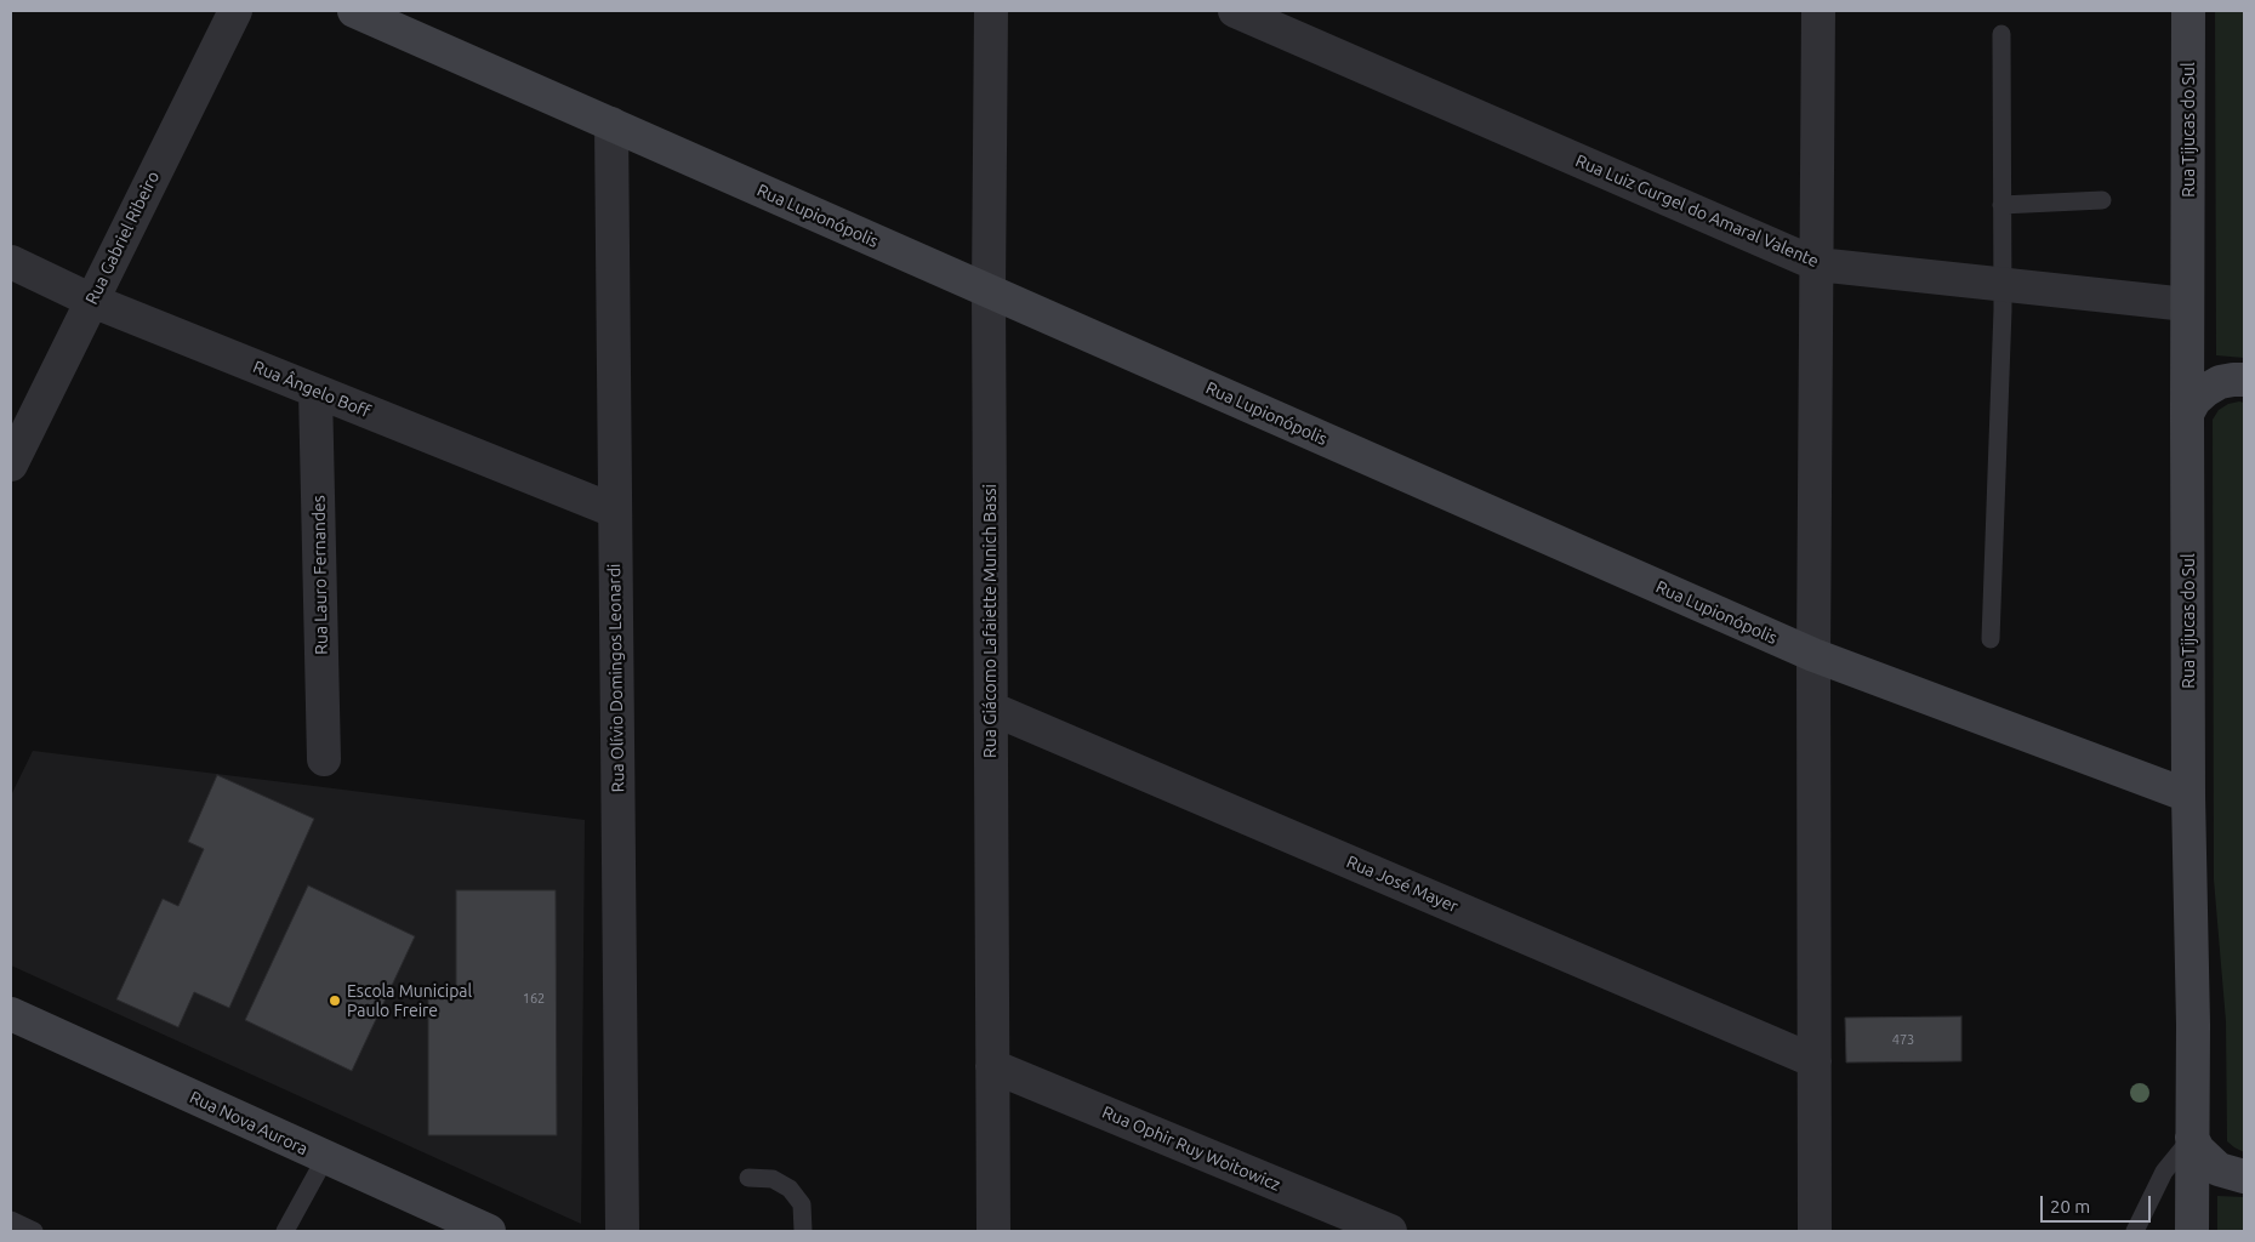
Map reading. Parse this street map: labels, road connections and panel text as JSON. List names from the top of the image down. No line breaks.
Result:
{"streets":{"street":["Rua Tijucas do Sul","Rua Luiz Gurgel do Amaral Valente","Rua Lupionópolis","Rua Gabriel Ribeiro","Rua Ângelo Boff","Rua Lauro Fernandes","Rua Giácomo Lafaiette Munich Bassi","Rua Olívio Domingos Leonardi","Rua José Mayer","Rua Nova Aurora","Rua Ophir Ruy Woitowicz"]},"crossings":[["Rua Tijucas do Sul","Rua Luiz Gurgel do Amaral Valente"],["Rua Tijucas do Sul","Rua Lupionópolis"],["Rua Lupionópolis","Rua Giácomo Lafaiette Munich Bassi"],["Rua Lupionópolis","Rua Olívio Domingos Leonardi"],["Rua Gabriel Ribeiro","Rua Ângelo Boff"],["Rua Ângelo Boff","Rua Lauro Fernandes"],["Rua Ângelo Boff","Rua Olívio Domingos Leonardi"],["Rua Giácomo Lafaiette Munich Bassi","Rua José Mayer"],["Rua Giácomo Lafaiette Munich Bassi","Rua Ophir Ruy Woitowicz"]],"places":["Escola Municipal Paulo Freire"],"house_numbers":["162","473"],"scale_bar":"20 m"}
